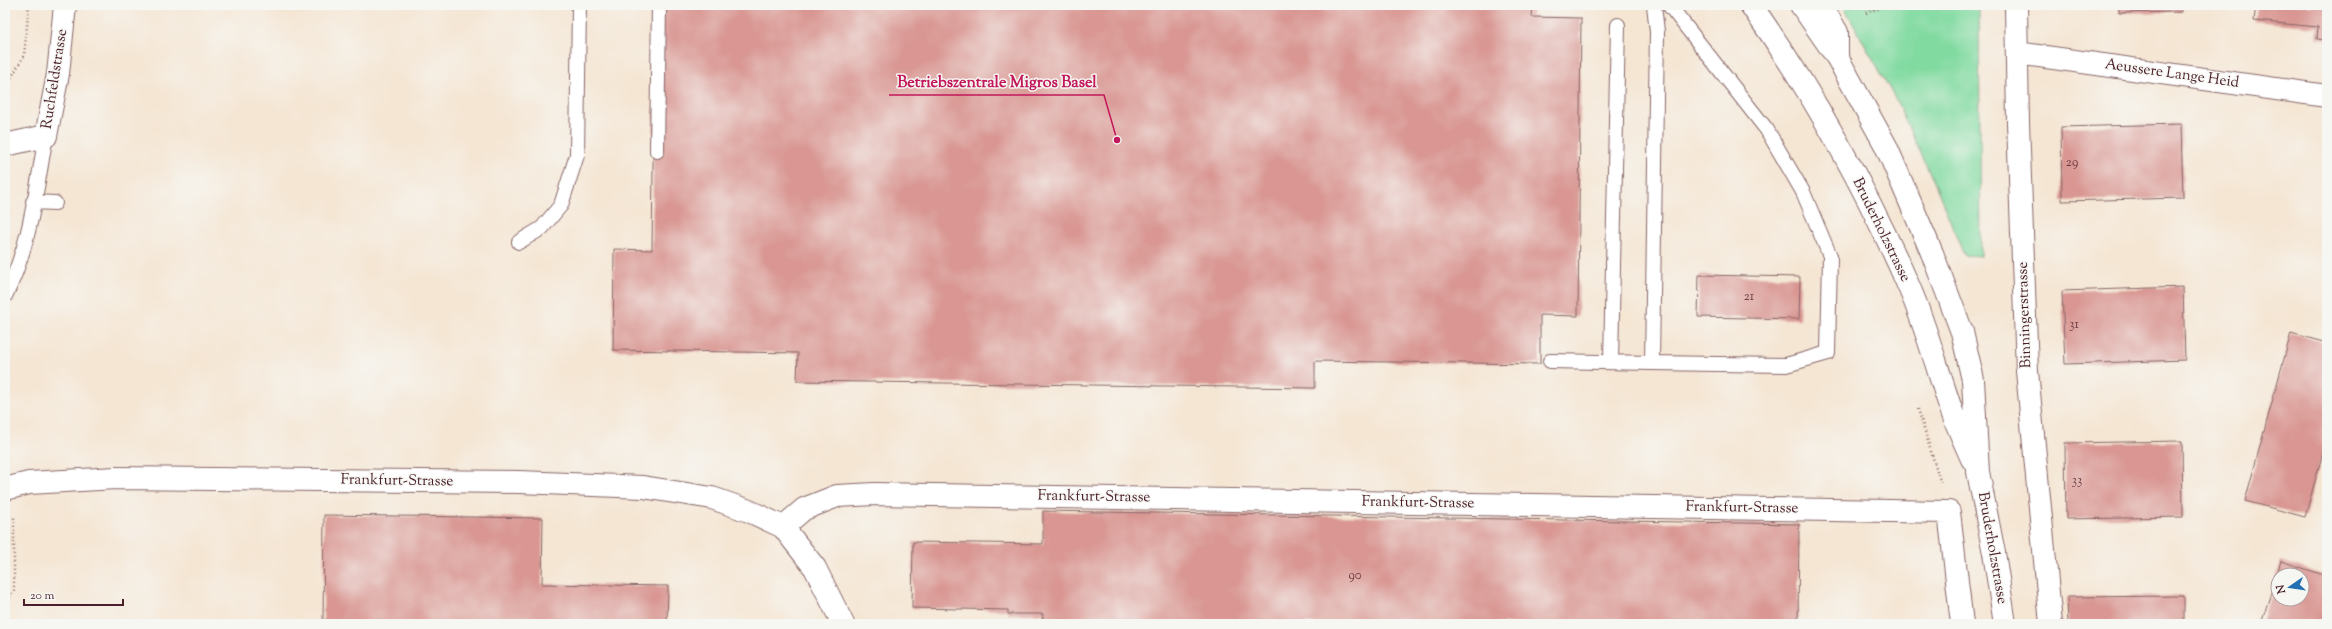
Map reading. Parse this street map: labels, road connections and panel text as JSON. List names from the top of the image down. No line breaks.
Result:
{"streets":{"street":["Aeussere Lange Heid","Ruchfeldstrasse","Bruderholzstrasse","Binningerstrasse","Frankfurt-Strasse"]},"crossings":[["Aeussere Lange Heid","Binningerstrasse"]],"places":["Betriebszentrale Migros Basel"],"house_numbers":["29","21","31","33","90"],"scale_bar":"20 m","north":"left"}
